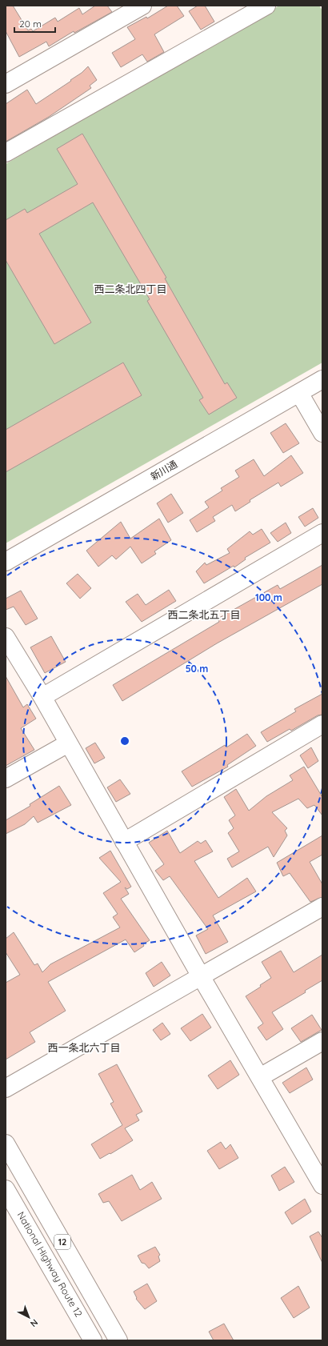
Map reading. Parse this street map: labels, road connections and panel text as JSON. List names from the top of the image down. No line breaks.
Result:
{"streets":{"main road":["新川通","12","National Highway Route 12"]},"districts":["西二条北四丁目","西二条北五丁目","西一条北六丁目"],"scale_bar":"20 m","north":"bottom right","rings":["100 m","50 m"]}
